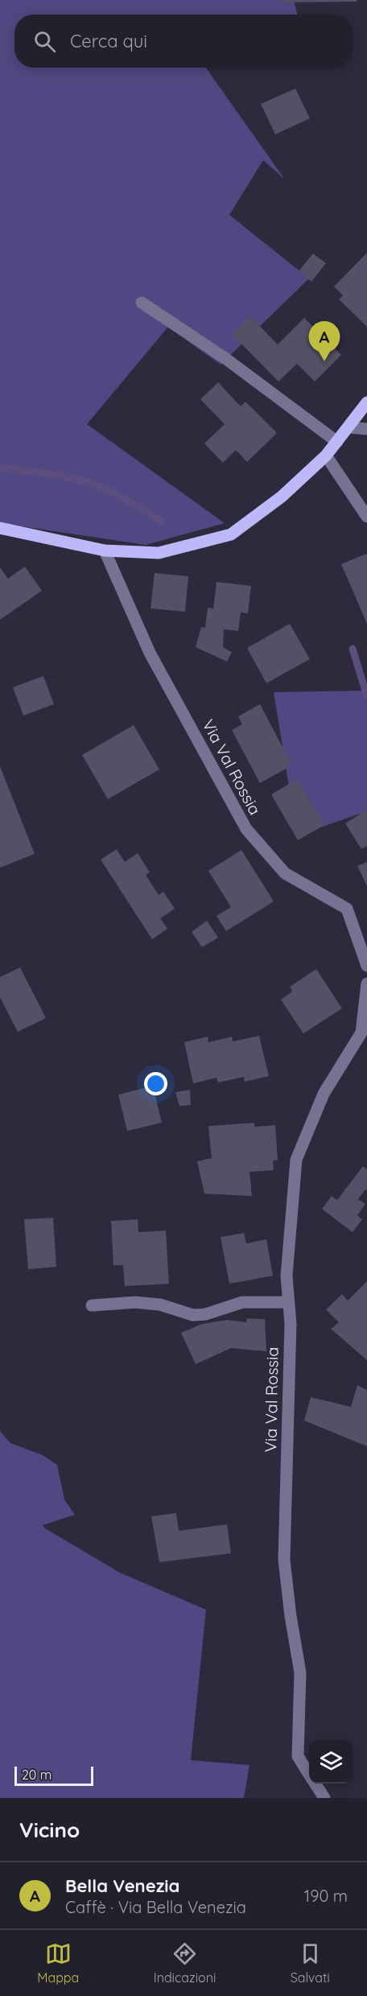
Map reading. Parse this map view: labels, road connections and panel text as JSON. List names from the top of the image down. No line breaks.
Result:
{"streets":{"street":["Via Val Rossia"]},"scale_bar":"20 m","page":{"search":"Cerca qui","pins":"A","scale":"20 m","heading":"Vicino","list":[{"mark":"A","name":"Bella Venezia","note":"Caffè · Via Bella Venezia","value":"190 m"}],"nav":["Mappa","Indicazioni","Salvati"]}}
